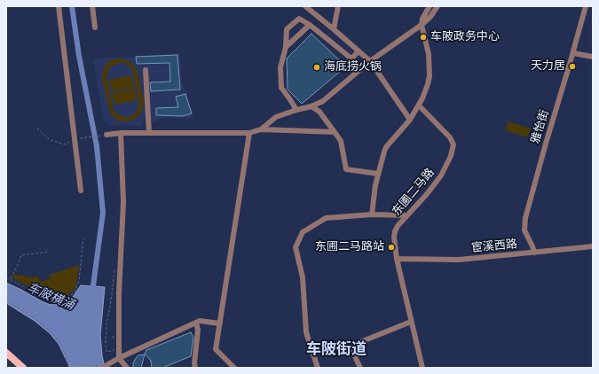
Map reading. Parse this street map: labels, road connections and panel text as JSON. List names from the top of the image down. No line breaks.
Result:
{"streets":{"street":["雅怡街","东圃二马路","宦溪西路"]},"crossings":[["雅怡街","宦溪西路"],["东圃二马路","宦溪西路"]],"districts":["车陂街道"],"water":["车陂横涌"],"places":["车陂政务中心","天力居","海底捞火锅","东圃二马路站"]}
